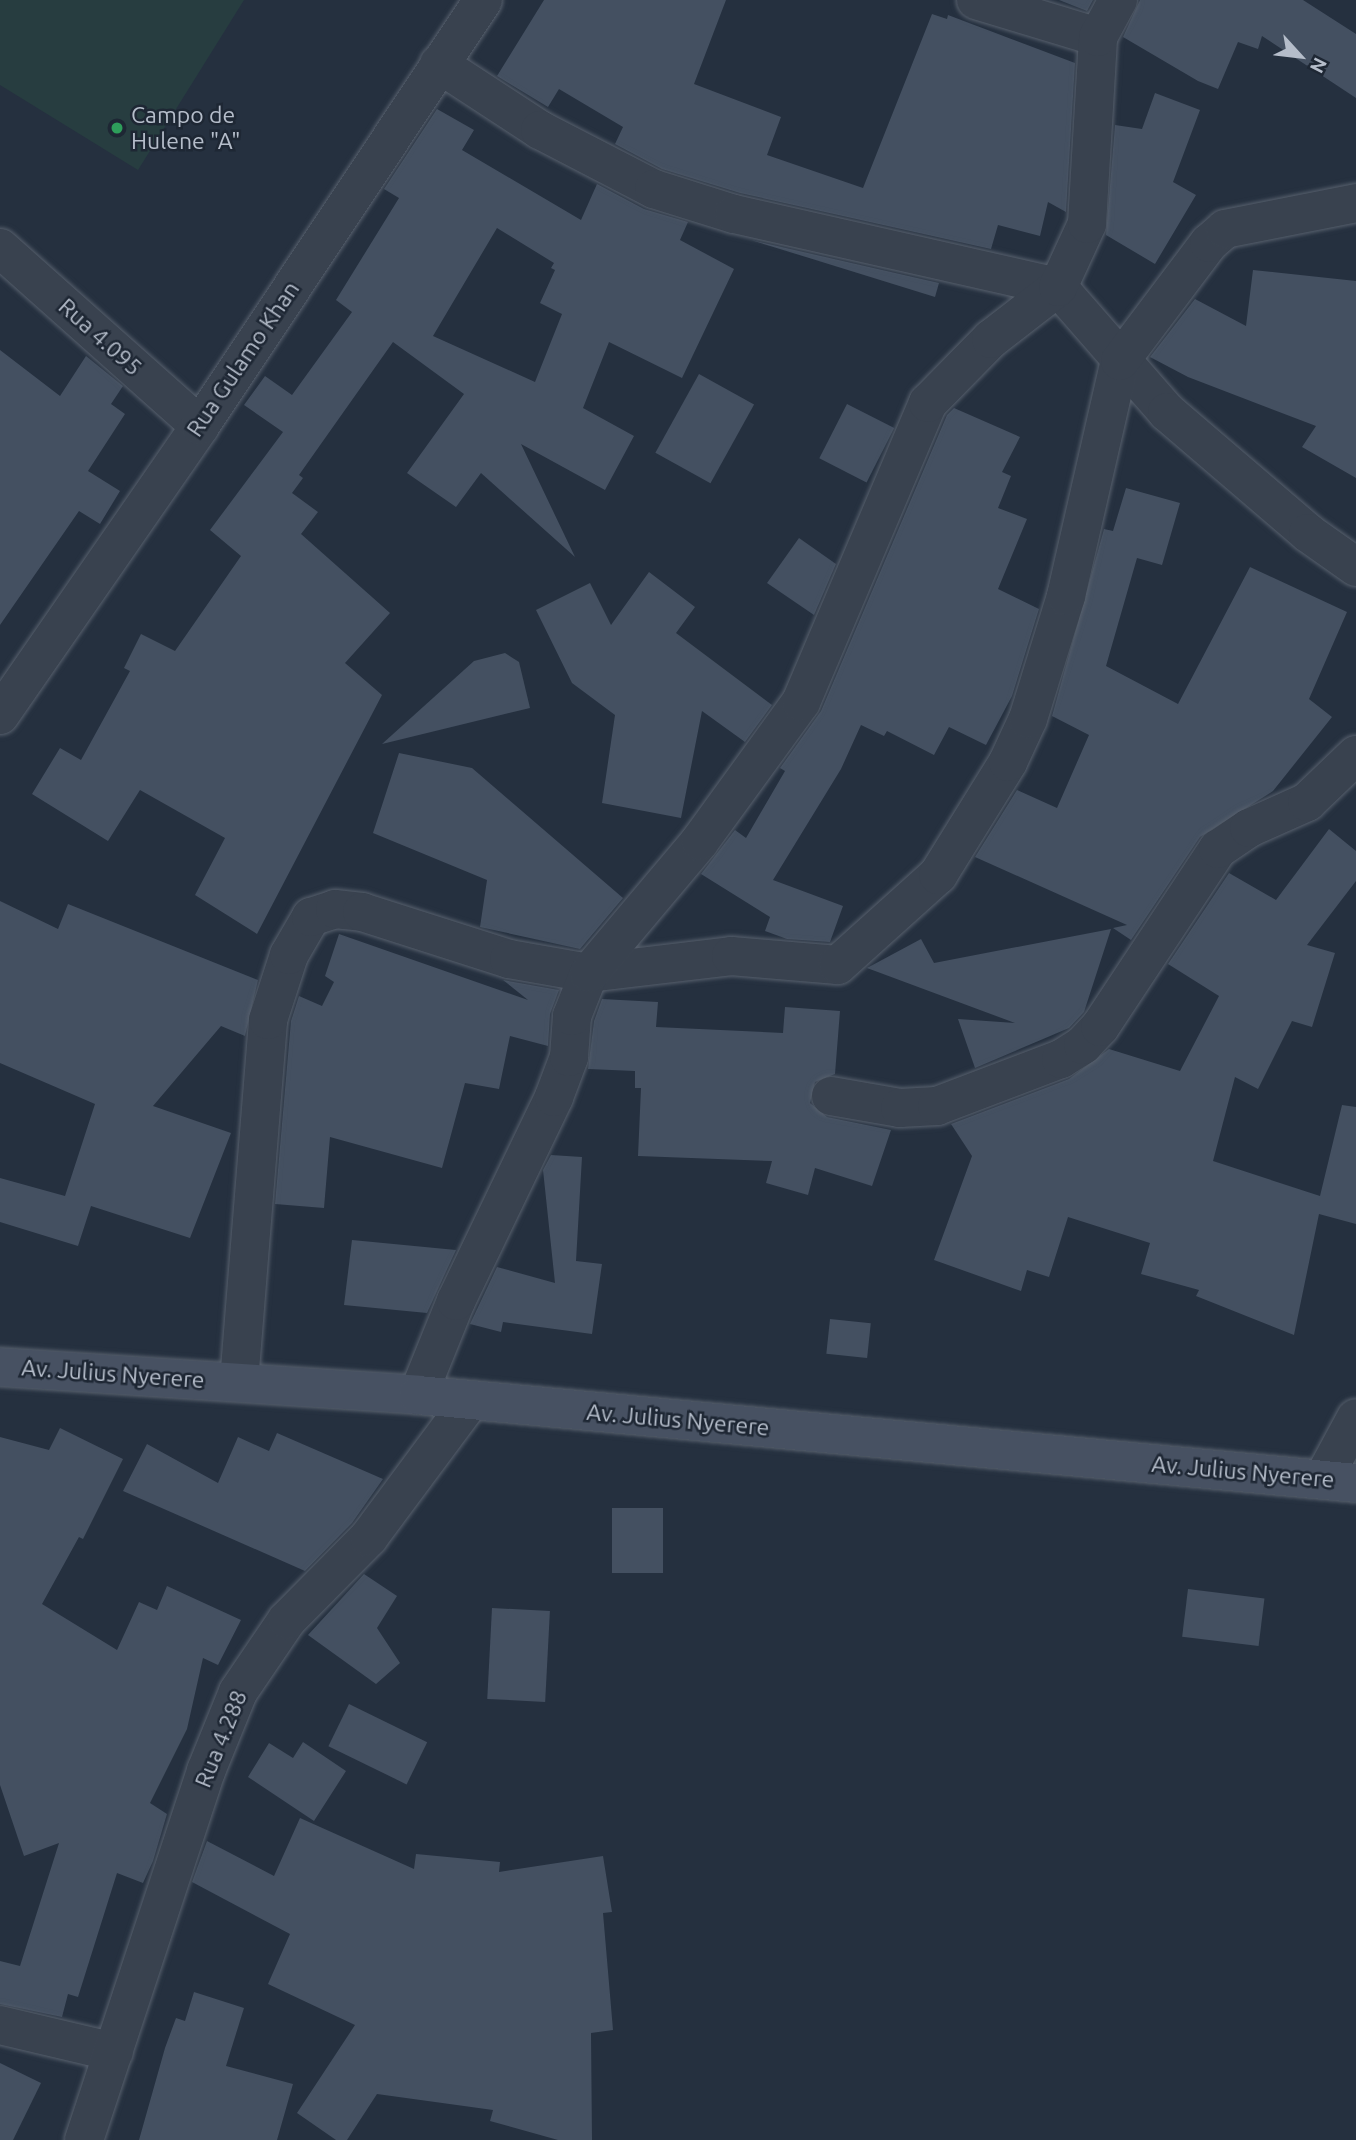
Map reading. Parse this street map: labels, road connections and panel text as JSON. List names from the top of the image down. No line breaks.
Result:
{"streets":{"main road":["Av. Julius Nyerere"],"street":["Rua 4.095","Rua Gulamo Khan","Rua 4.288"]},"crossings":[["Rua 4.095","Rua Gulamo Khan"],["Av. Julius Nyerere","Rua 4.288"]],"places":["Campo de Hulene \"A\""],"north":"bottom right"}
